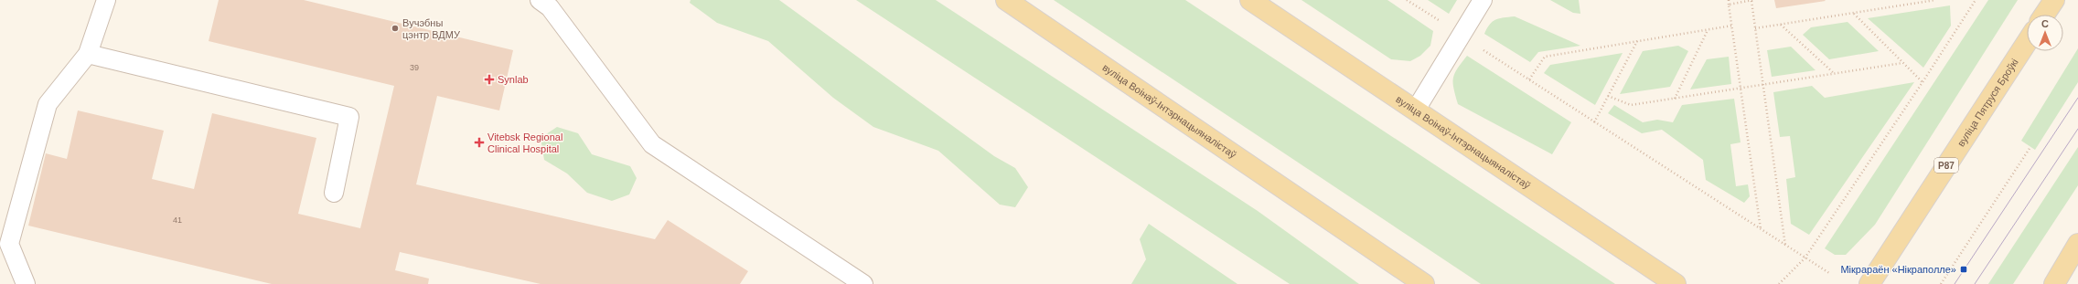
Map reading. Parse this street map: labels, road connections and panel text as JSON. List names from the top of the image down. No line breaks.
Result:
{"streets":{"main road":["вуліца Пятруся Броўкі","вуліца Воінаў-Інтэрнацыяналістаў","Р87"]},"places":{"other":["Вучэбны цэнтр ВДМУ"],"health":["Synlab","Vitebsk Regional Clinical Hospital"],"transit":["Мікрараён «Нікраполле»"]},"house_numbers":["39","41"],"north":"top"}
